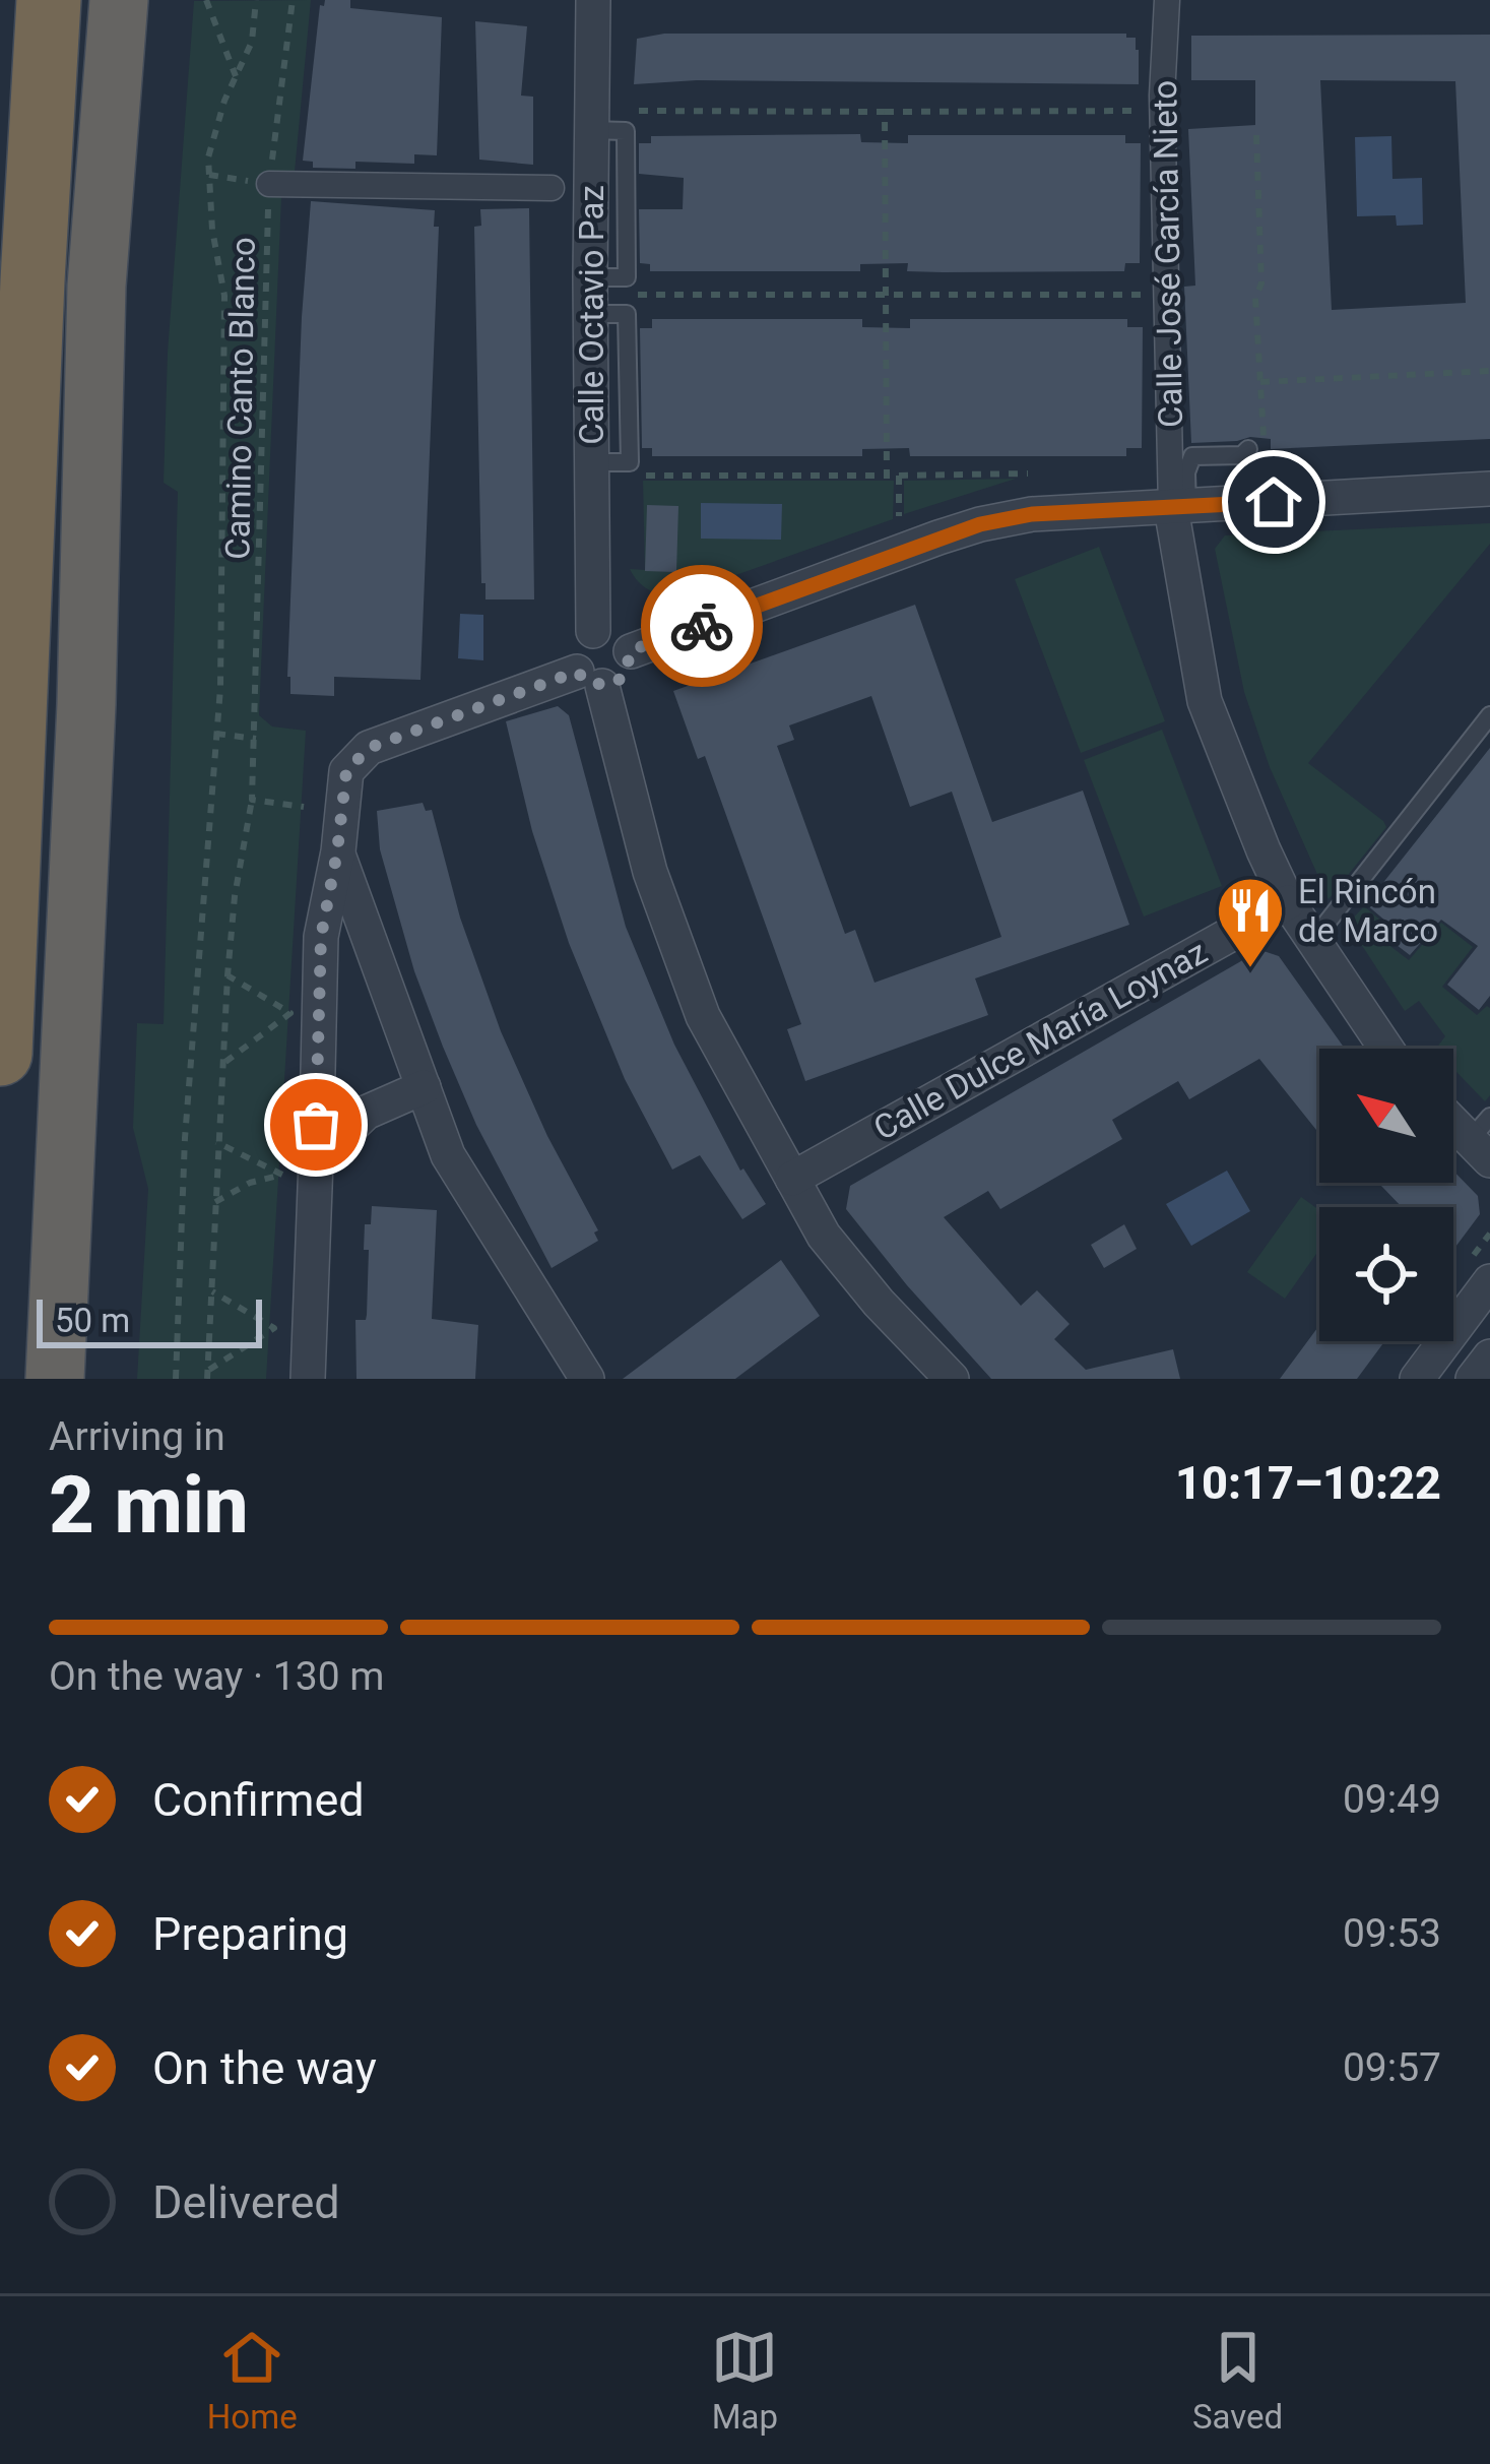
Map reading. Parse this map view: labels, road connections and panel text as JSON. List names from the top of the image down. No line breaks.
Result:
{"streets":{"street":["Calle José García Nieto","Calle Octavio Paz","Calle Dulce María Loynaz"],"path":["Camino Canto Blanco"]},"places":{"restaurant":["El Rincón de Marco"]},"scale_bar":"50 m","north":"top left","page":{"scale":"50 m","heading":["2 min","Arriving in","10:17–10:22"],"bar":"On the way · 130 m","list":[["Confirmed","09:49"],["Preparing","09:53"],["On the way","09:57"],"Delivered"],"tabs":["Home","Map","Saved"]}}
